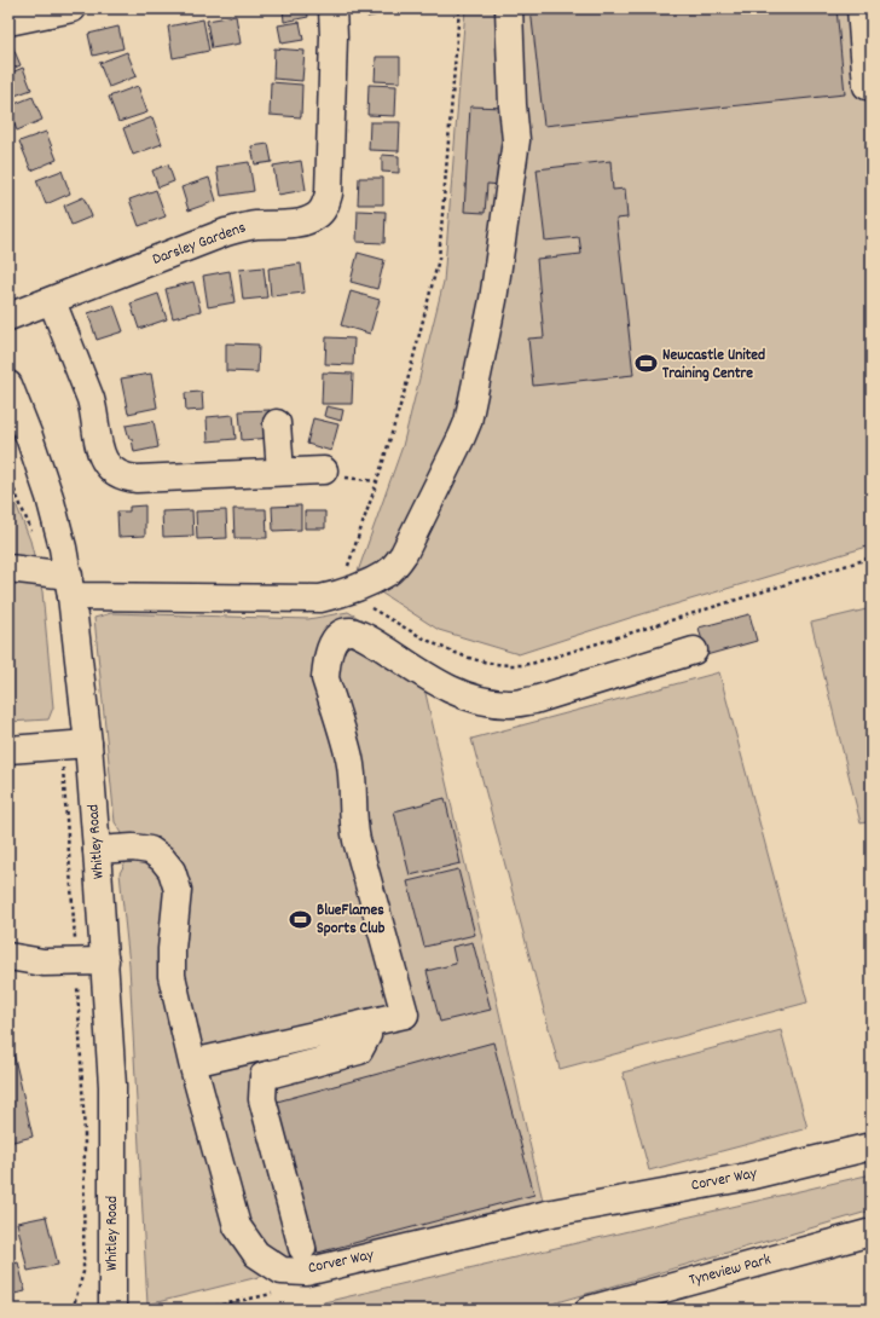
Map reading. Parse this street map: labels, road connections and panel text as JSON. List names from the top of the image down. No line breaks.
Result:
{"streets":{"street":["Darsley Gardens","Whitley Road","Corver Way","Tyneview Park"]},"crossings":[["Whitley Road","Corver Way"]],"places":{"sports":["Newcastle United Training Centre","BlueFlames Sports Club"]}}
